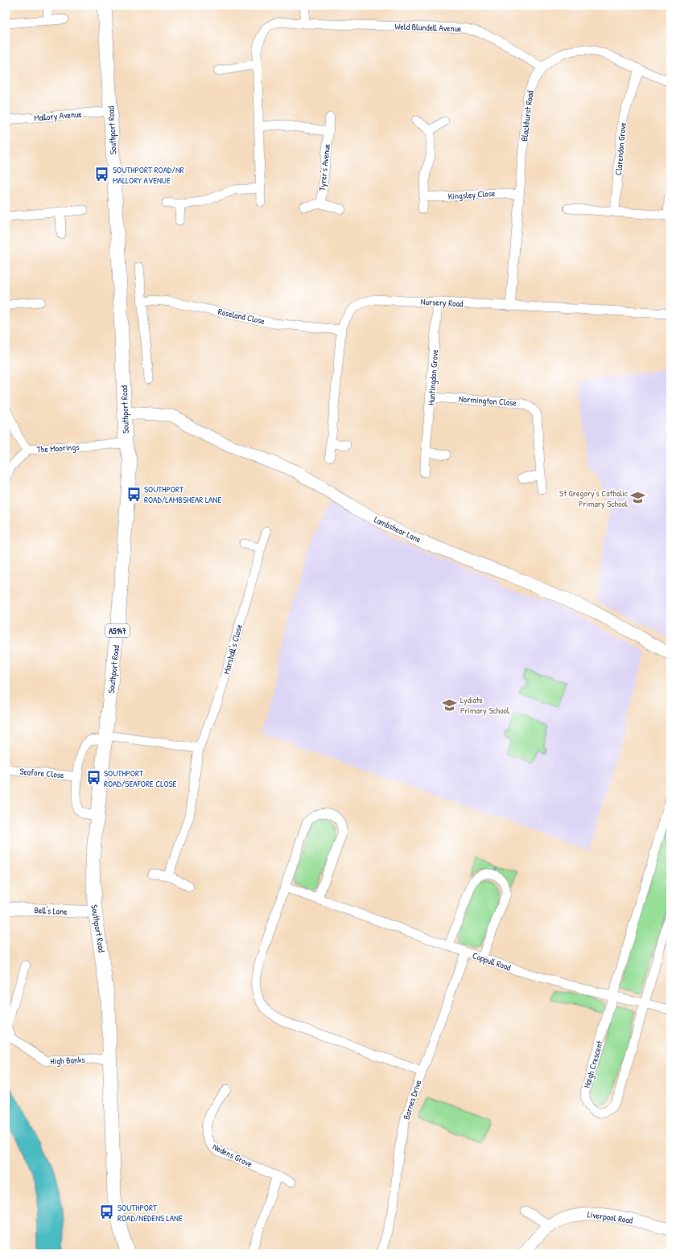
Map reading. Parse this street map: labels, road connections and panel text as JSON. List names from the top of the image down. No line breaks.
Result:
{"streets":{"main road":["Southport Road","A5147"],"street":["Weld Blundell Avenue","Mallory Avenue","Blackhurst Road","Clarendon Grove","Tyrer's Avenue","Kingsley Close","Nursery Road","Roseland Close","Huntingdon Grove","Normington Close","The Moorings","Lambshear Lane","Marshall's Close","Seafore Close","Bell's Lane","Coppull Road","High Banks","Haigh Crescent","Barnes Drive","Nedens Grove","Liverpool Road"]},"crossings":[["Weld Blundell Avenue","Blackhurst Road"],["Weld Blundell Avenue","Tyrer's Avenue"],["Mallory Avenue","Southport Road"],["Blackhurst Road","Clarendon Grove"],["Blackhurst Road","Kingsley Close"],["Blackhurst Road","Nursery Road"],["Southport Road","The Moorings"],["Southport Road","Lambshear Lane"],["Southport Road","Bell's Lane"],["Southport Road","High Banks"],["Nursery Road","Roseland Close"],["Nursery Road","Huntingdon Grove"],["Huntingdon Grove","Normington Close"],["Coppull Road","Haigh Crescent"],["Coppull Road","Barnes Drive"]],"places":{"bus stop":["SOUTHPORT ROAD/NR MALLORY AVENUE","SOUTHPORT ROAD/LAMBSHEAR LANE","SOUTHPORT ROAD/SEAFORE CLOSE","SOUTHPORT ROAD/NEDENS LANE"],"school or university":["St Gregory's Catholic Primary School","Lydiate Primary School"]}}
